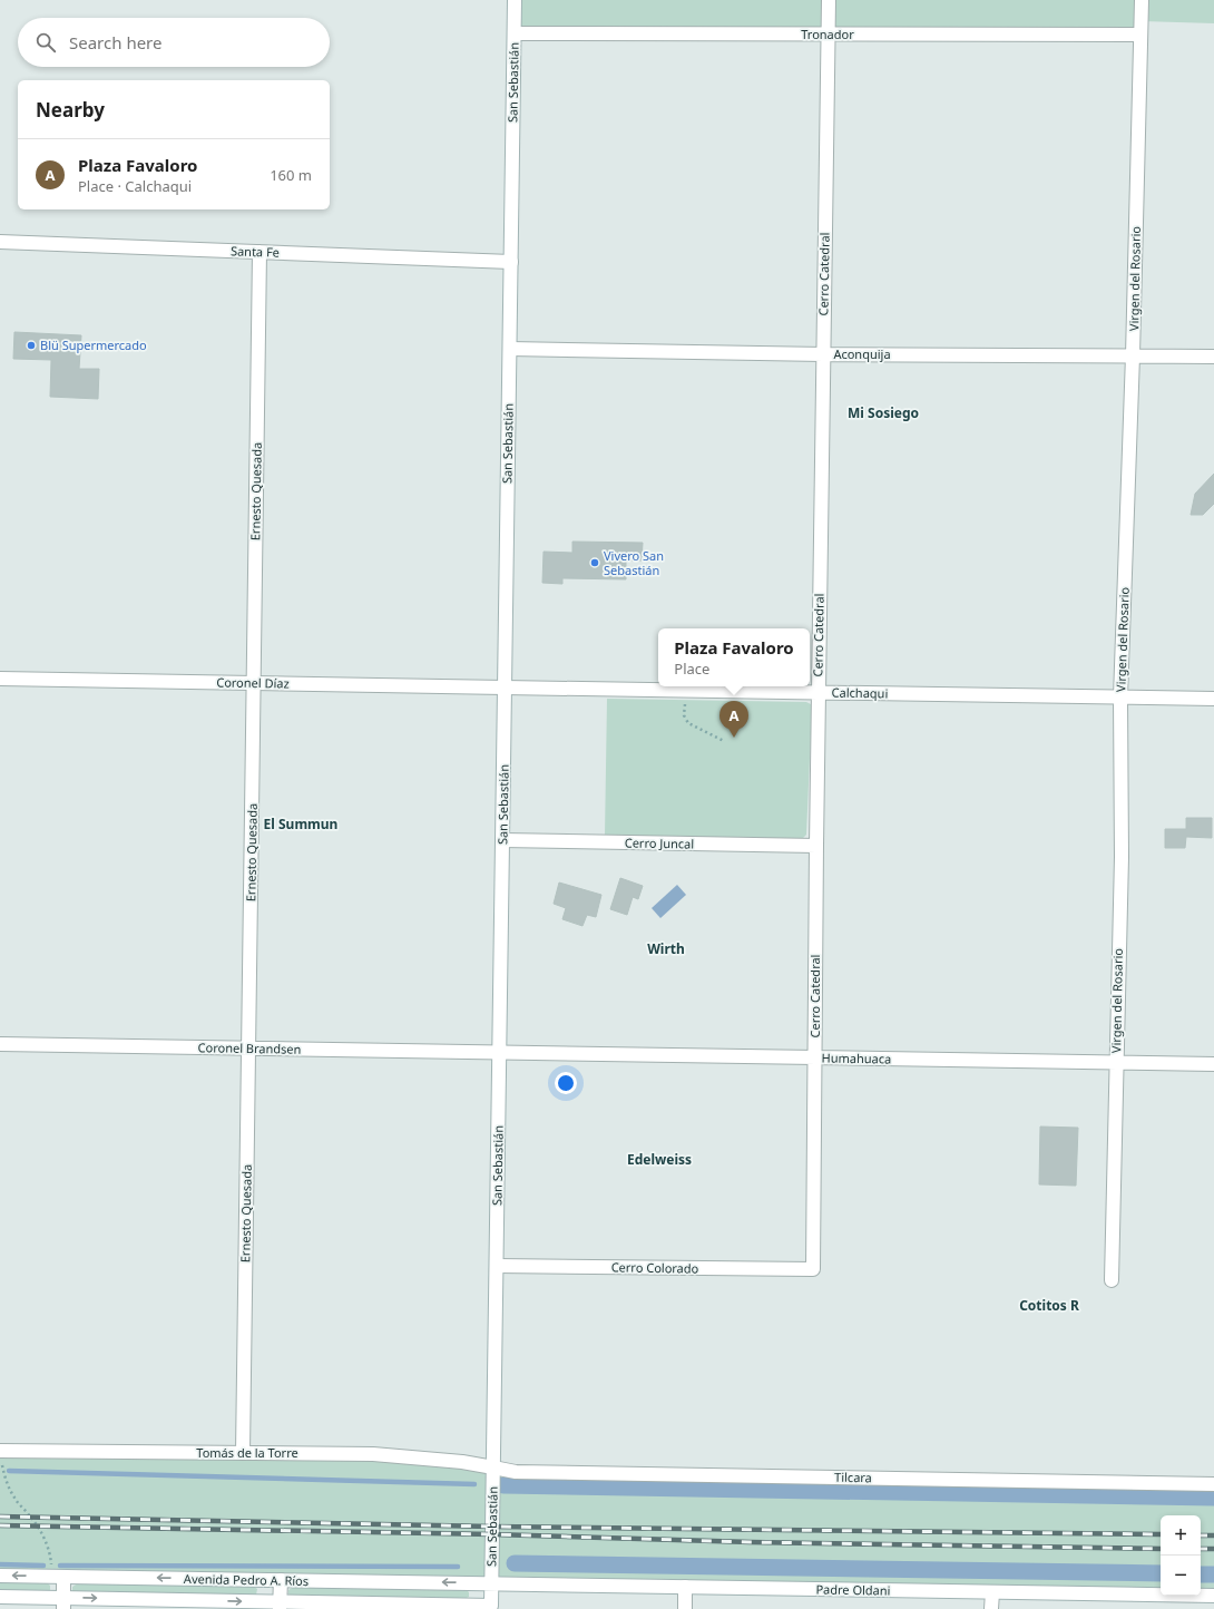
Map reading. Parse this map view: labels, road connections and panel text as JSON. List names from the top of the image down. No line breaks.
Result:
{"streets":{"street":["Tronador","San Sebastián","Santa Fe","Cerro Catedral","Virgen del Rosario","Aconquija","Ernesto Quesada","Coronel Díaz","Calchaqui","Cerro Juncal","Coronel Brandsen","Humahuaca","Cerro Colorado","Tomás de la Torre","Tilcara","Avenida Pedro A. Ríos","Padre Oldani"]},"crossings":[["Tronador","San Sebastián"],["Tronador","Cerro Catedral"],["Tronador","Virgen del Rosario"],["San Sebastián","Santa Fe"],["San Sebastián","Aconquija"],["San Sebastián","Coronel Díaz"],["San Sebastián","Calchaqui"],["San Sebastián","Cerro Juncal"],["San Sebastián","Coronel Brandsen"],["San Sebastián","Humahuaca"],["San Sebastián","Cerro Colorado"],["San Sebastián","Tomás de la Torre"],["San Sebastián","Tilcara"],["San Sebastián","Avenida Pedro A. Ríos"],["San Sebastián","Padre Oldani"],["Santa Fe","Ernesto Quesada"],["Cerro Catedral","Aconquija"],["Cerro Catedral","Calchaqui"],["Cerro Catedral","Cerro Juncal"],["Cerro Catedral","Humahuaca"],["Cerro Catedral","Cerro Colorado"],["Virgen del Rosario","Aconquija"],["Virgen del Rosario","Calchaqui"],["Virgen del Rosario","Humahuaca"],["Ernesto Quesada","Coronel Díaz"],["Ernesto Quesada","Coronel Brandsen"],["Ernesto Quesada","Tomás de la Torre"],["Coronel Díaz","Calchaqui"],["Coronel Brandsen","Humahuaca"],["Tomás de la Torre","Tilcara"],["Avenida Pedro A. Ríos","Padre Oldani"]],"districts":["Mi Sosiego","El Summun","Wirth","Edelweiss","Cotitos R"],"places":["Blü Supermercado","Vivero San Sebastián"],"page":{"search":"Search here","heading":"Nearby","list":[{"mark":"A","name":"Plaza Favaloro","note":"Place · Calchaqui","value":"160 m"}],"popup":["Plaza Favaloro","Place"],"pins":"A","map_buttons":["+","−"]}}
